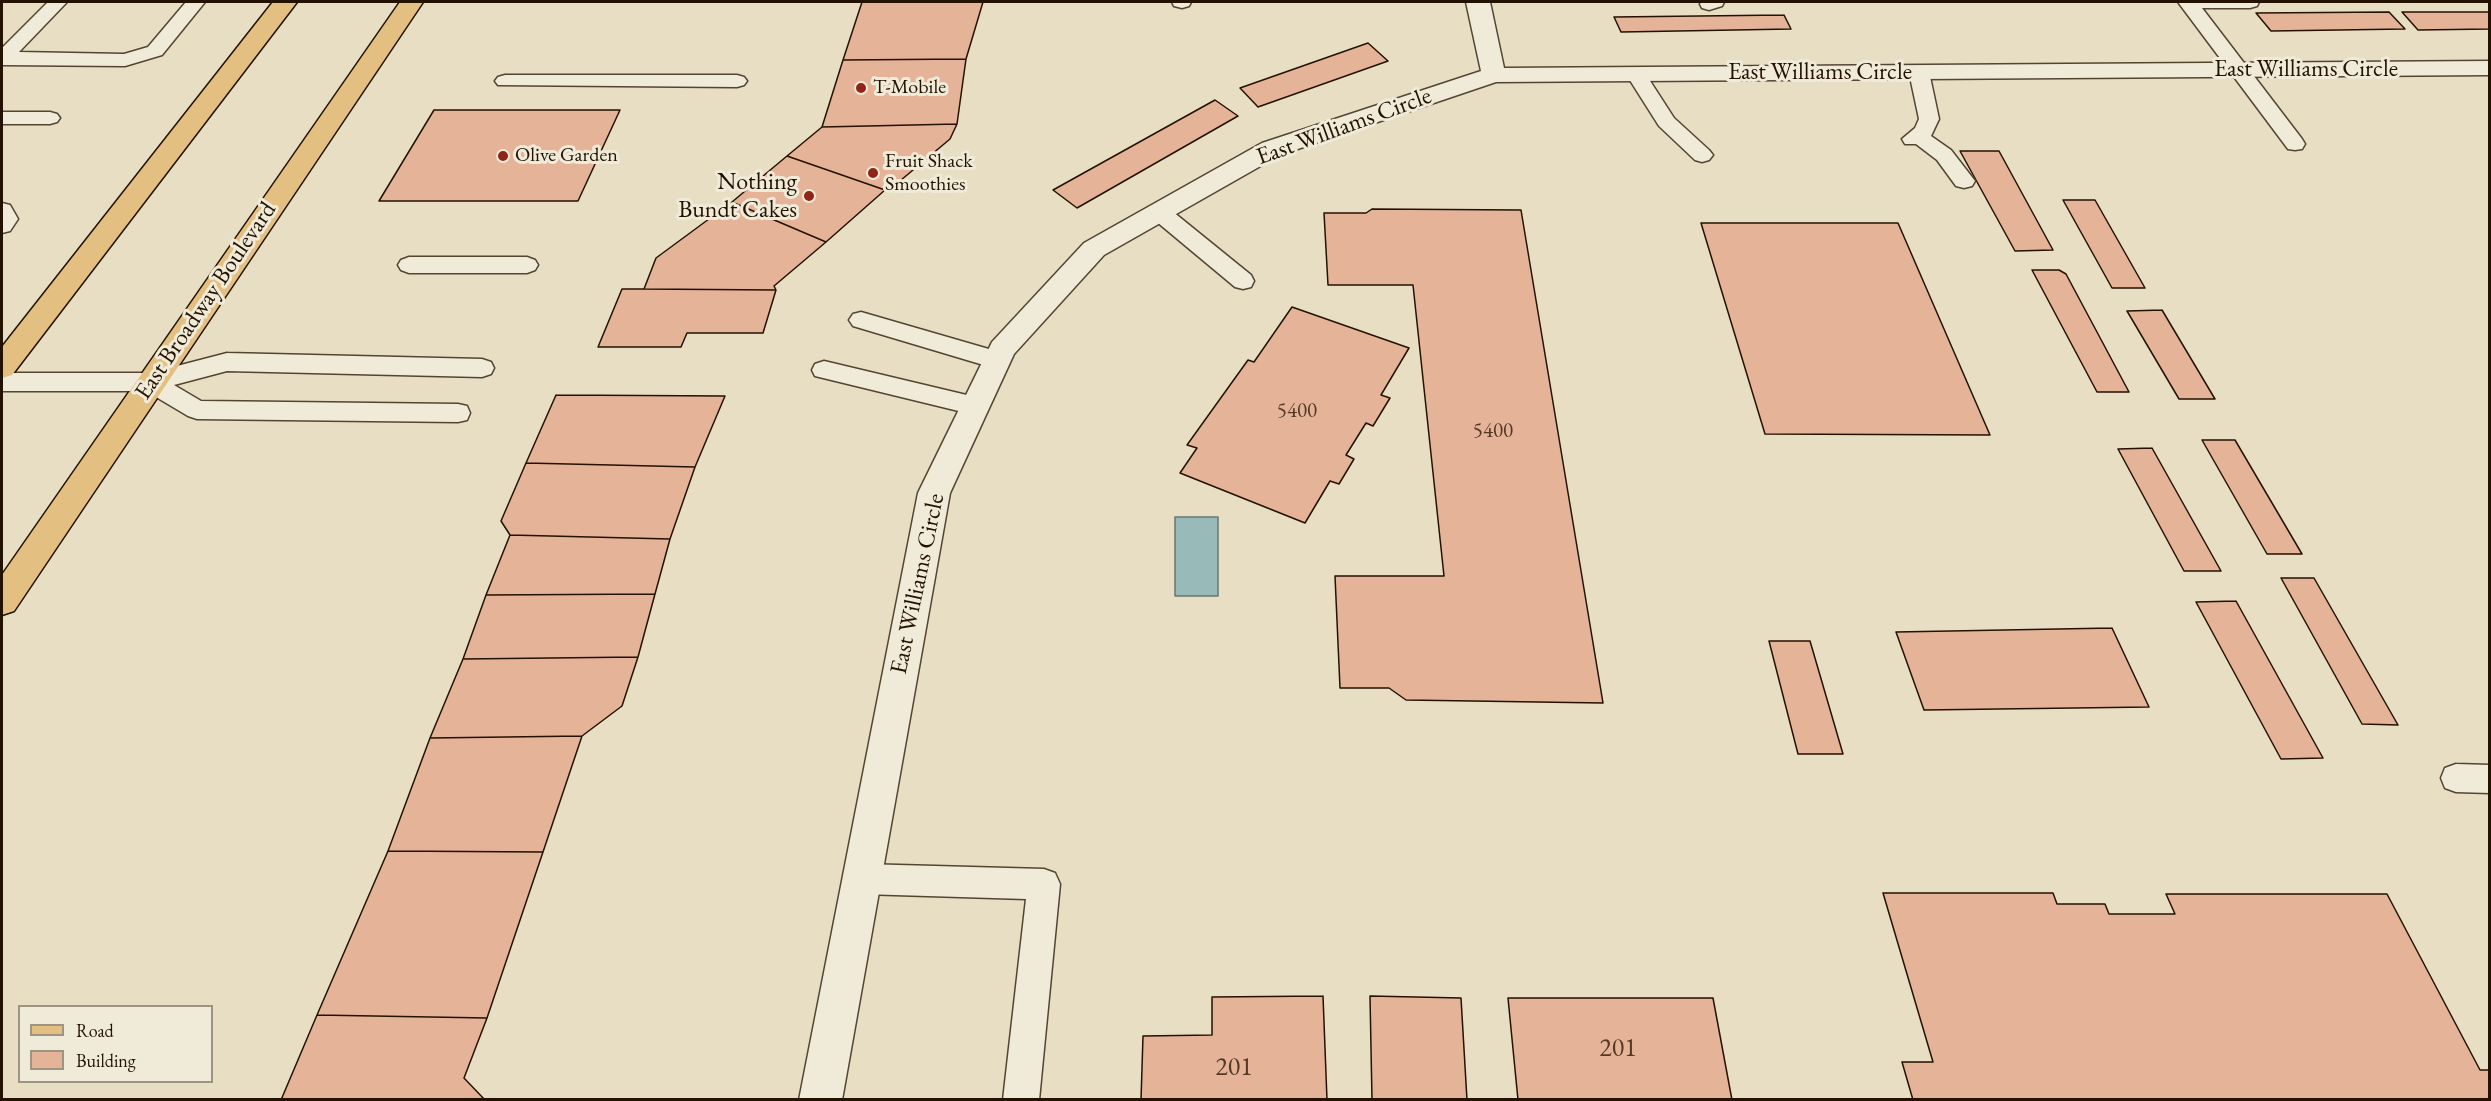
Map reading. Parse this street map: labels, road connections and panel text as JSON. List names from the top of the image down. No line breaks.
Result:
{"streets":{"main road":["East Broadway Boulevard"],"street":["East Williams Circle"]},"places":["T-Mobile","Olive Garden","Fruit Shack Smoothies","Nothing Bundt Cakes"],"house_numbers":["5400","5400","201","201"],"legend":["Road","Building"]}
